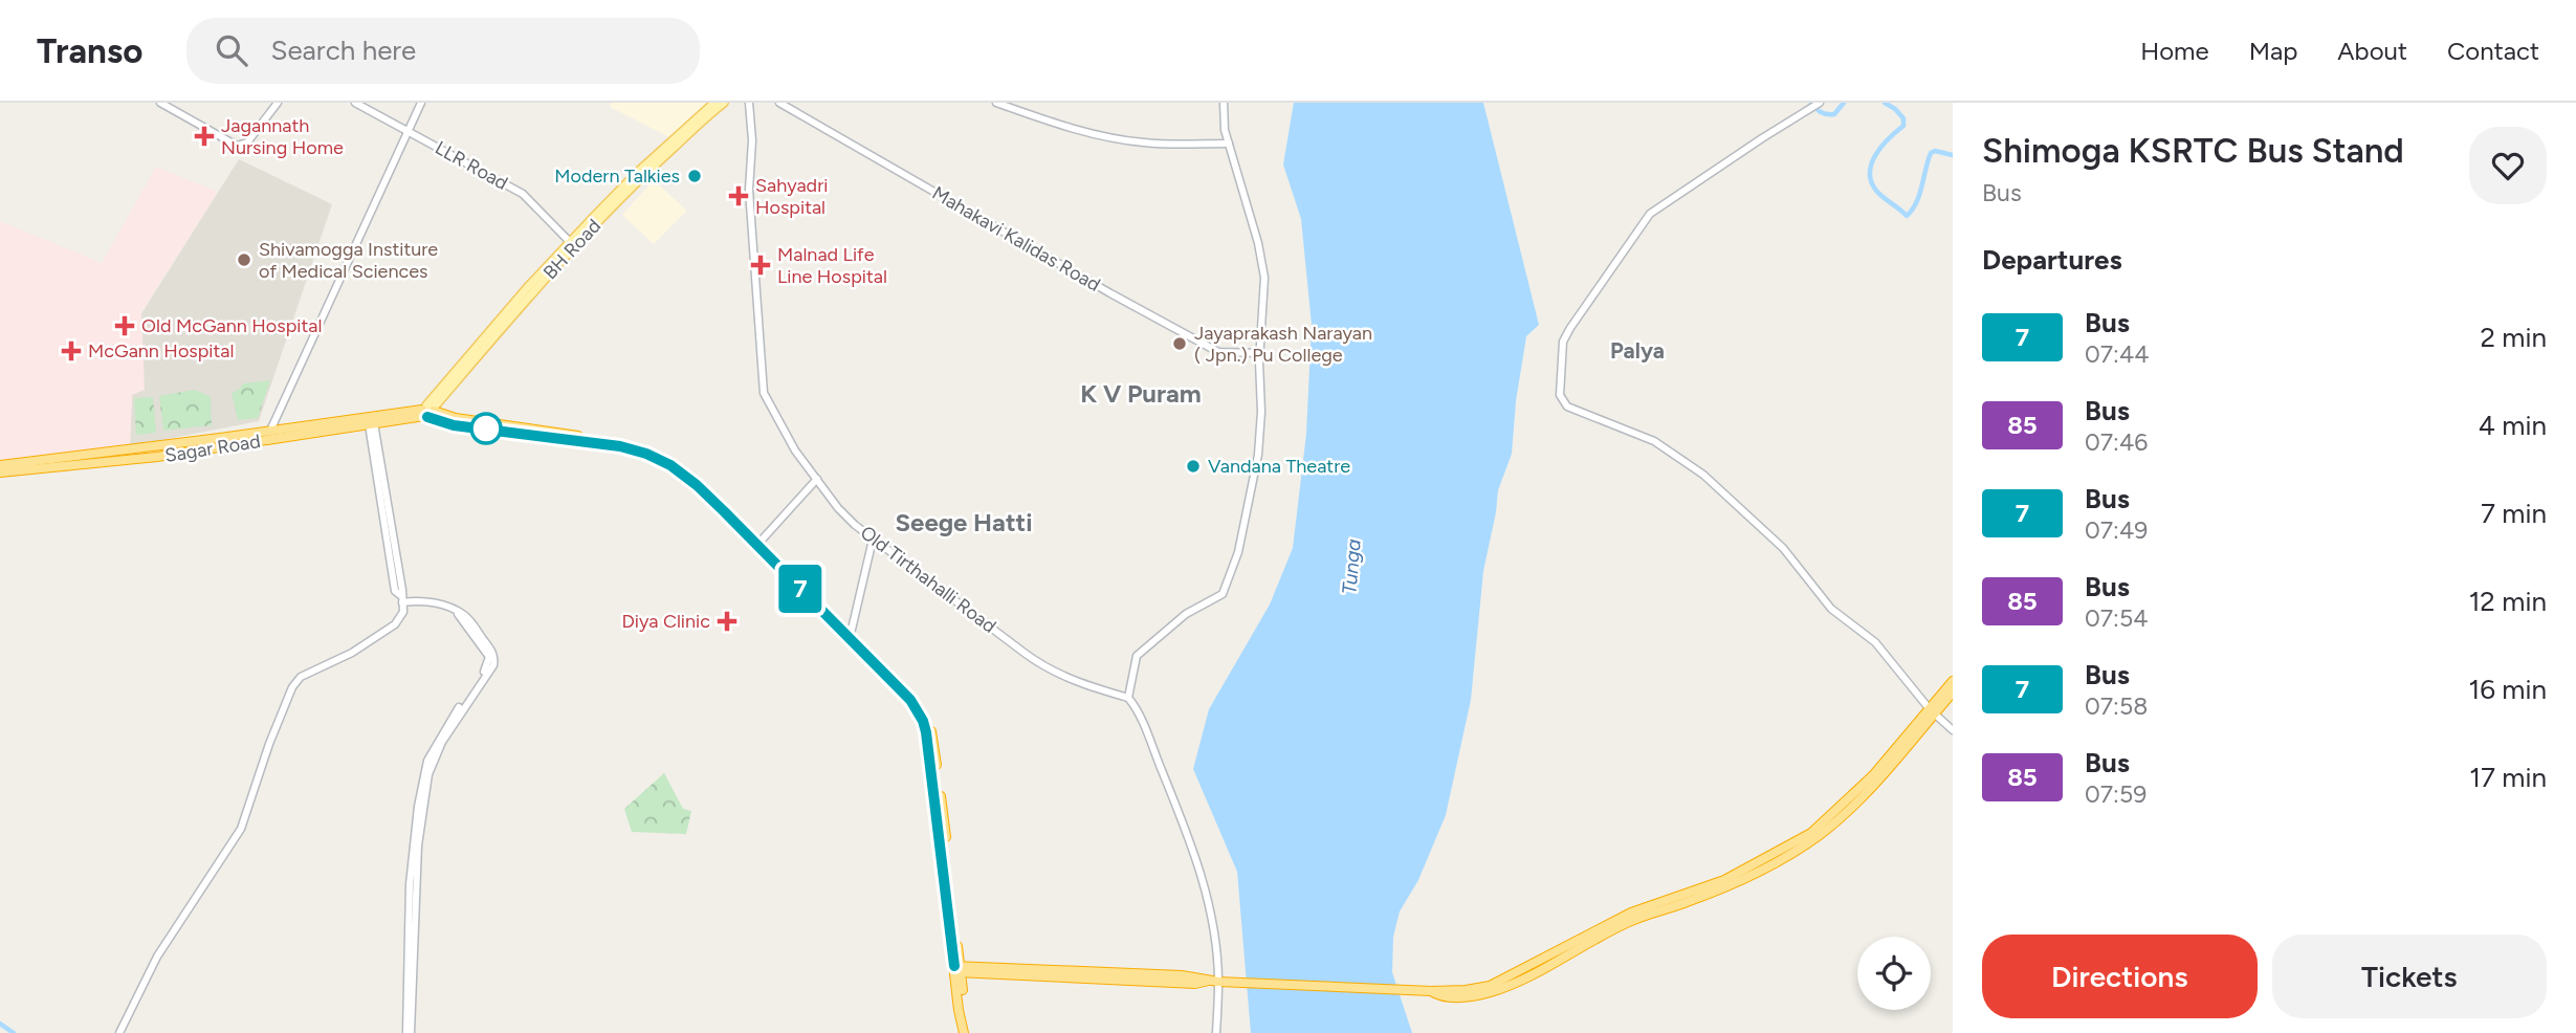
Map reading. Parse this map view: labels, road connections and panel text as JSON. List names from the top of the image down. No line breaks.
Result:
{"streets":{"highway":["Sagar Road"],"main road":["BH Road"],"street":["LLR Road","Mahakavi Kalidas Road","Old Tirthahalli Road"]},"crossings":[["LLR Road","BH Road"],["BH Road","Sagar Road"]],"districts":["Palya","K V Puram","Seege Hatti"],"water":["Tunga"],"places":{"health":["Jagannath Nursing Home","Sahyadri Hospital","Malnad Life Line Hospital","Old McGann Hospital","McGann Hospital","Diya Clinic"],"other":["Modern Talkies","Shivamogga Institure of Medical Sciences","Jayaprakash Narayan ( Jpn.) Pu College","Vandana Theatre"]},"lines":["bus line 7"],"page":{"header":"Transo","search":"Search here","nav":["Home","Map","About","Contact"],"on_map":"7","heading":[["Shimoga KSRTC Bus Stand","Bus"],"Departures"],"list":[{"mark":"7","name":"Bus","note":"07:44","value":"2 min"},{"mark":"85","name":"Bus","note":"07:46","value":"4 min"},{"mark":"7","name":"Bus","note":"07:49","value":"7 min"},{"mark":"85","name":"Bus","note":"07:54","value":"12 min"},{"mark":"7","name":"Bus","note":"07:58","value":"16 min"},{"mark":"85","name":"Bus","note":"07:59","value":"17 min"}],"buttons":["Directions","Tickets"]}}
